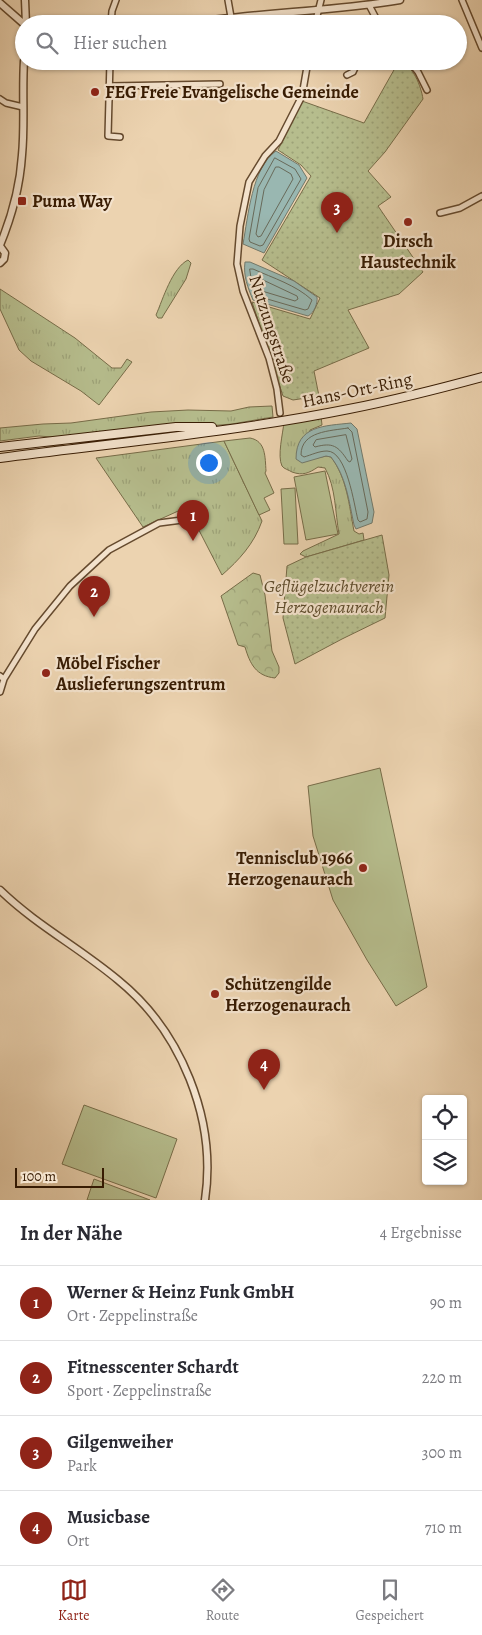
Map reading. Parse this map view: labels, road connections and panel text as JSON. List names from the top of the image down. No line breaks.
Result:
{"streets":{"main road":["Hans-Ort-Ring"],"street":["Nutzungstraße"]},"parks":["Geflügelzuchtverein Herzogenaurach"],"places":{"other":["FEG Freie Evangelische Gemeinde","Dirsch Haustechnik","Möbel Fischer Auslieferungszentrum","Tennisclub 1966 Herzogenaurach","Schützengilde Herzogenaurach"],"transit":["Puma Way"]},"scale_bar":"100 m","page":{"search":"Hier suchen","pins":["3","1","2","4"],"scale":"100 m","heading":["In der Nähe","4 Ergebnisse"],"list":[{"mark":"1","name":"Werner & Heinz Funk GmbH","note":"Ort · Zeppelinstraße","value":"90 m"},{"mark":"2","name":"Fitnesscenter Schardt","note":"Sport · Zeppelinstraße","value":"220 m"},{"mark":"3","name":"Gilgenweiher","note":"Park","value":"300 m"},{"mark":"4","name":"Musicbase","note":"Ort","value":"710 m"}],"nav":["Karte","Route","Gespeichert"]}}
